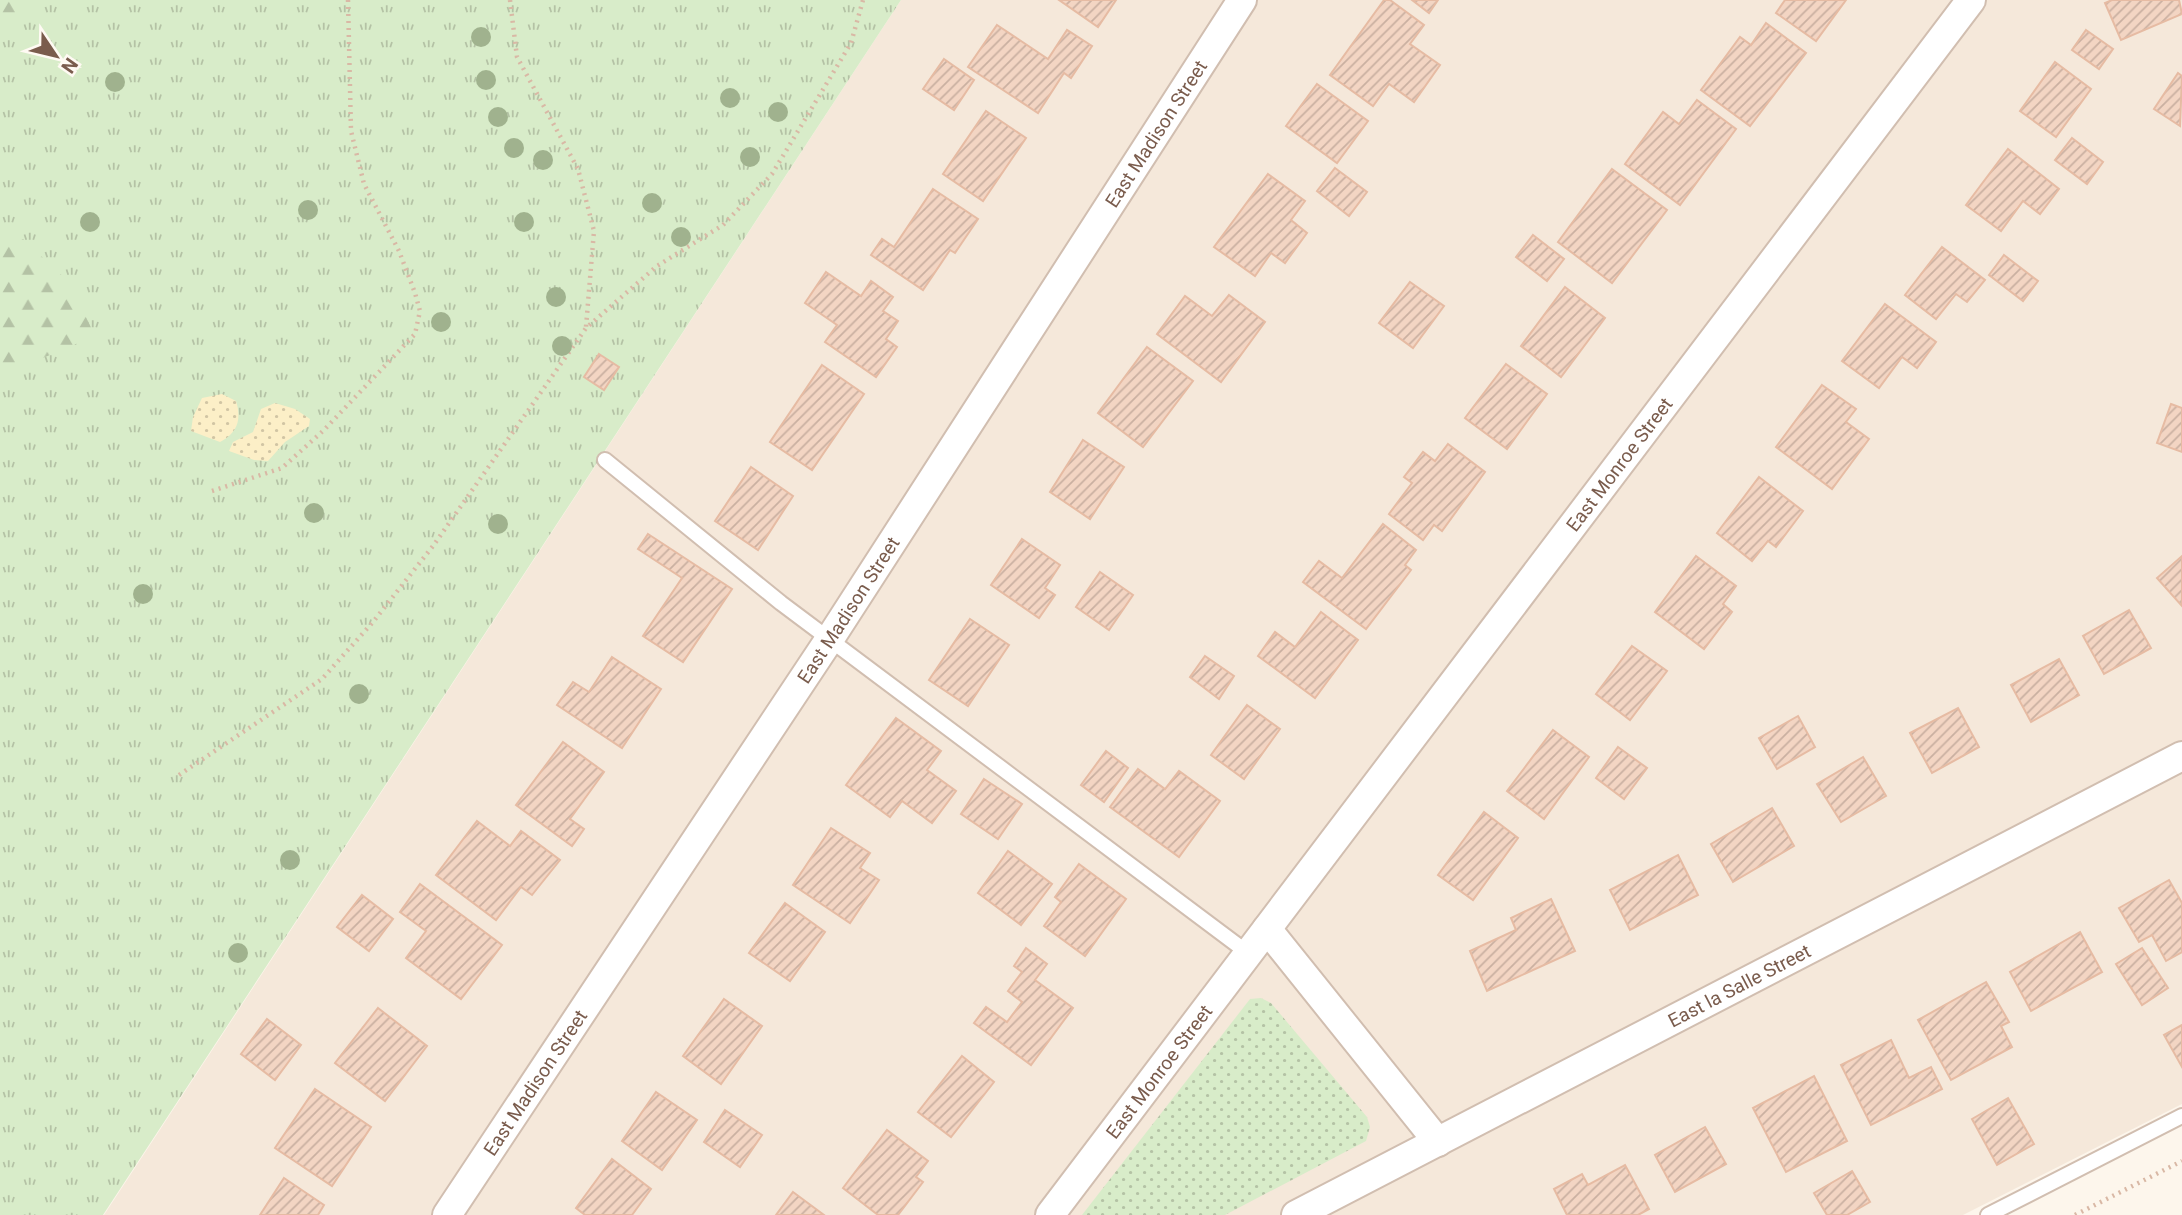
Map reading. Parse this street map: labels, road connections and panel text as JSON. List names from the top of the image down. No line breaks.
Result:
{"streets":{"street":["East Madison Street","East Monroe Street","East la Salle Street"]},"north":"bottom right"}
